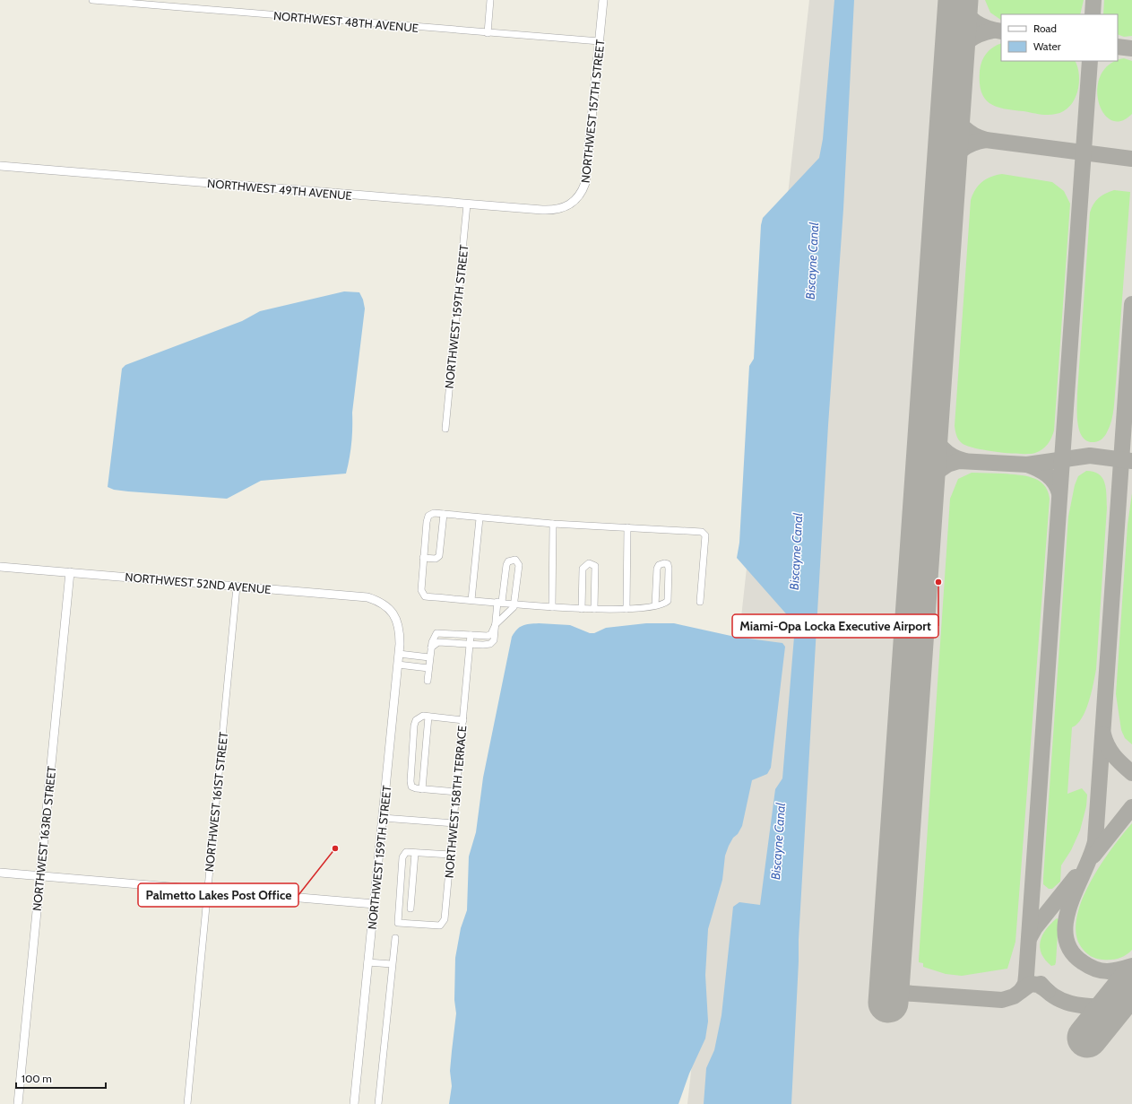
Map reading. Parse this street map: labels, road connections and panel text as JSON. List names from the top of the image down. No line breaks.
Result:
{"streets":{"street":["NORTHWEST 48TH AVENUE","NORTHWEST 157TH STREET","NORTHWEST 49TH AVENUE","NORTHWEST 159TH STREET","NORTHWEST 52ND AVENUE","NORTHWEST 161ST STREET","NORTHWEST 158TH TERRACE","NORTHWEST 163RD STREET"]},"crossings":[["NORTHWEST 48TH AVENUE","NORTHWEST 157TH STREET"],["NORTHWEST 157TH STREET","NORTHWEST 49TH AVENUE"],["NORTHWEST 49TH AVENUE","NORTHWEST 159TH STREET"],["NORTHWEST 159TH STREET","NORTHWEST 52ND AVENUE"],["NORTHWEST 52ND AVENUE","NORTHWEST 161ST STREET"],["NORTHWEST 52ND AVENUE","NORTHWEST 163RD STREET"]],"water":["Biscayne Canal"],"places":["Miami-Opa Locka Executive Airport","Palmetto Lakes Post Office"],"legend":["Road","Water"],"scale_bar":"100 m"}
